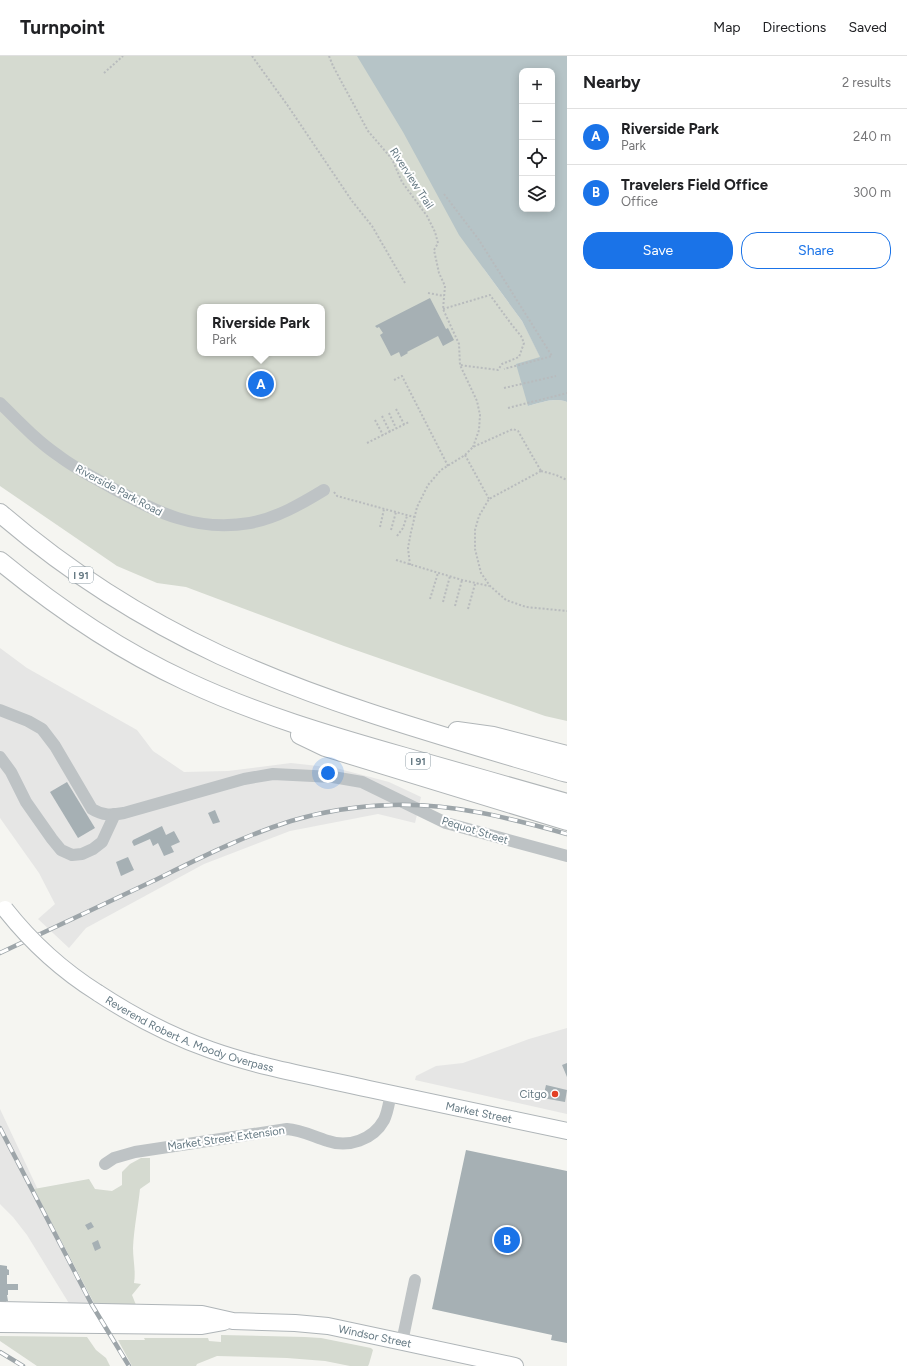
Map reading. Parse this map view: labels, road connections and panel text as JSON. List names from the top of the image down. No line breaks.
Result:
{"streets":{"highway":["I 91"],"main road":["Reverend Robert A. Moody Overpass","Market Street","Windsor Street"],"street":["Riverside Park Road","Pequot Street","Market Street Extension"],"path":["Riverview Trail"]},"crossings":[["Reverend Robert A. Moody Overpass","Market Street"],["Reverend Robert A. Moody Overpass","Market Street Extension"],["Market Street","Market Street Extension"]],"places":["Citgo"],"page":{"header":"Turnpoint","nav":["Map","Directions","Saved"],"heading":["Nearby","2 results"],"map_buttons":["+","−"],"list":[{"mark":"A","name":"Riverside Park","note":"Park","value":"240 m"},{"mark":"B","name":"Travelers Field Office","note":"Office","value":"300 m"}],"buttons":["Save","Share"],"popup":["Riverside Park","Park"],"pins":["A","B"]}}
